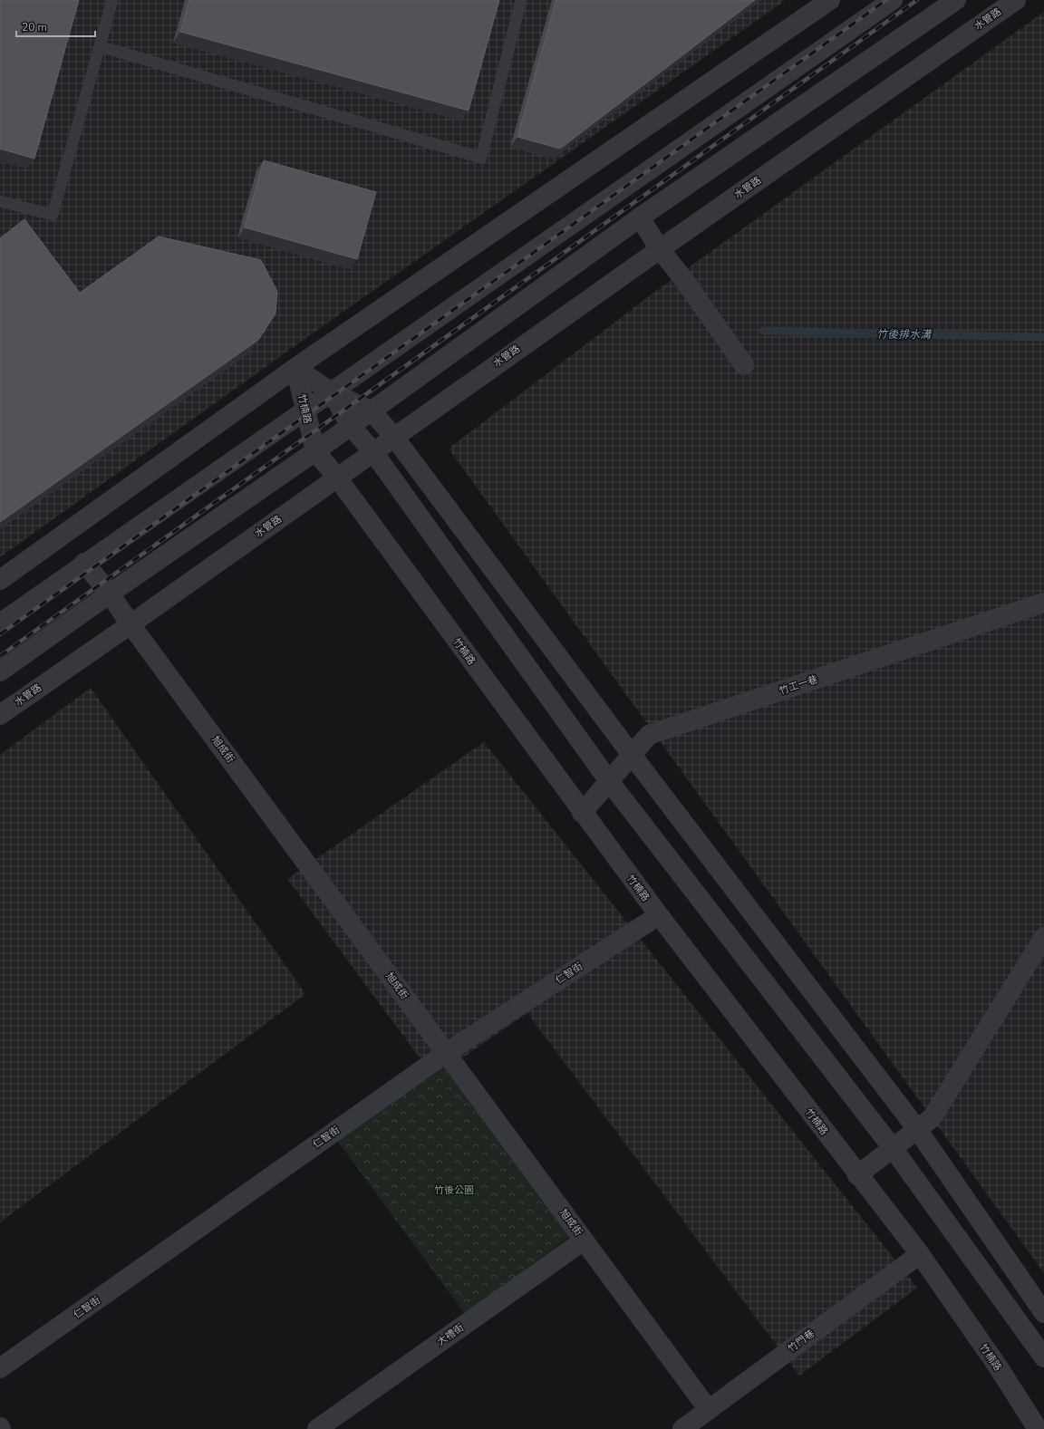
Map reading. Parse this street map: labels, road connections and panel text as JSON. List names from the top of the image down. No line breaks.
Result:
{"streets":{"street":["水管路","竹楠路","竹工一巷","旭成街","仁智街","大禮街","竹門巷"]},"crossings":[["水管路","竹楠路"],["水管路","旭成街"],["竹楠路","竹工一巷"],["竹楠路","仁智街"],["竹楠路","竹門巷"],["旭成街","仁智街"],["旭成街","大禮街"],["旭成街","竹門巷"]],"water":["竹後排水溝"],"parks":["竹後公園"],"scale_bar":"20 m"}
